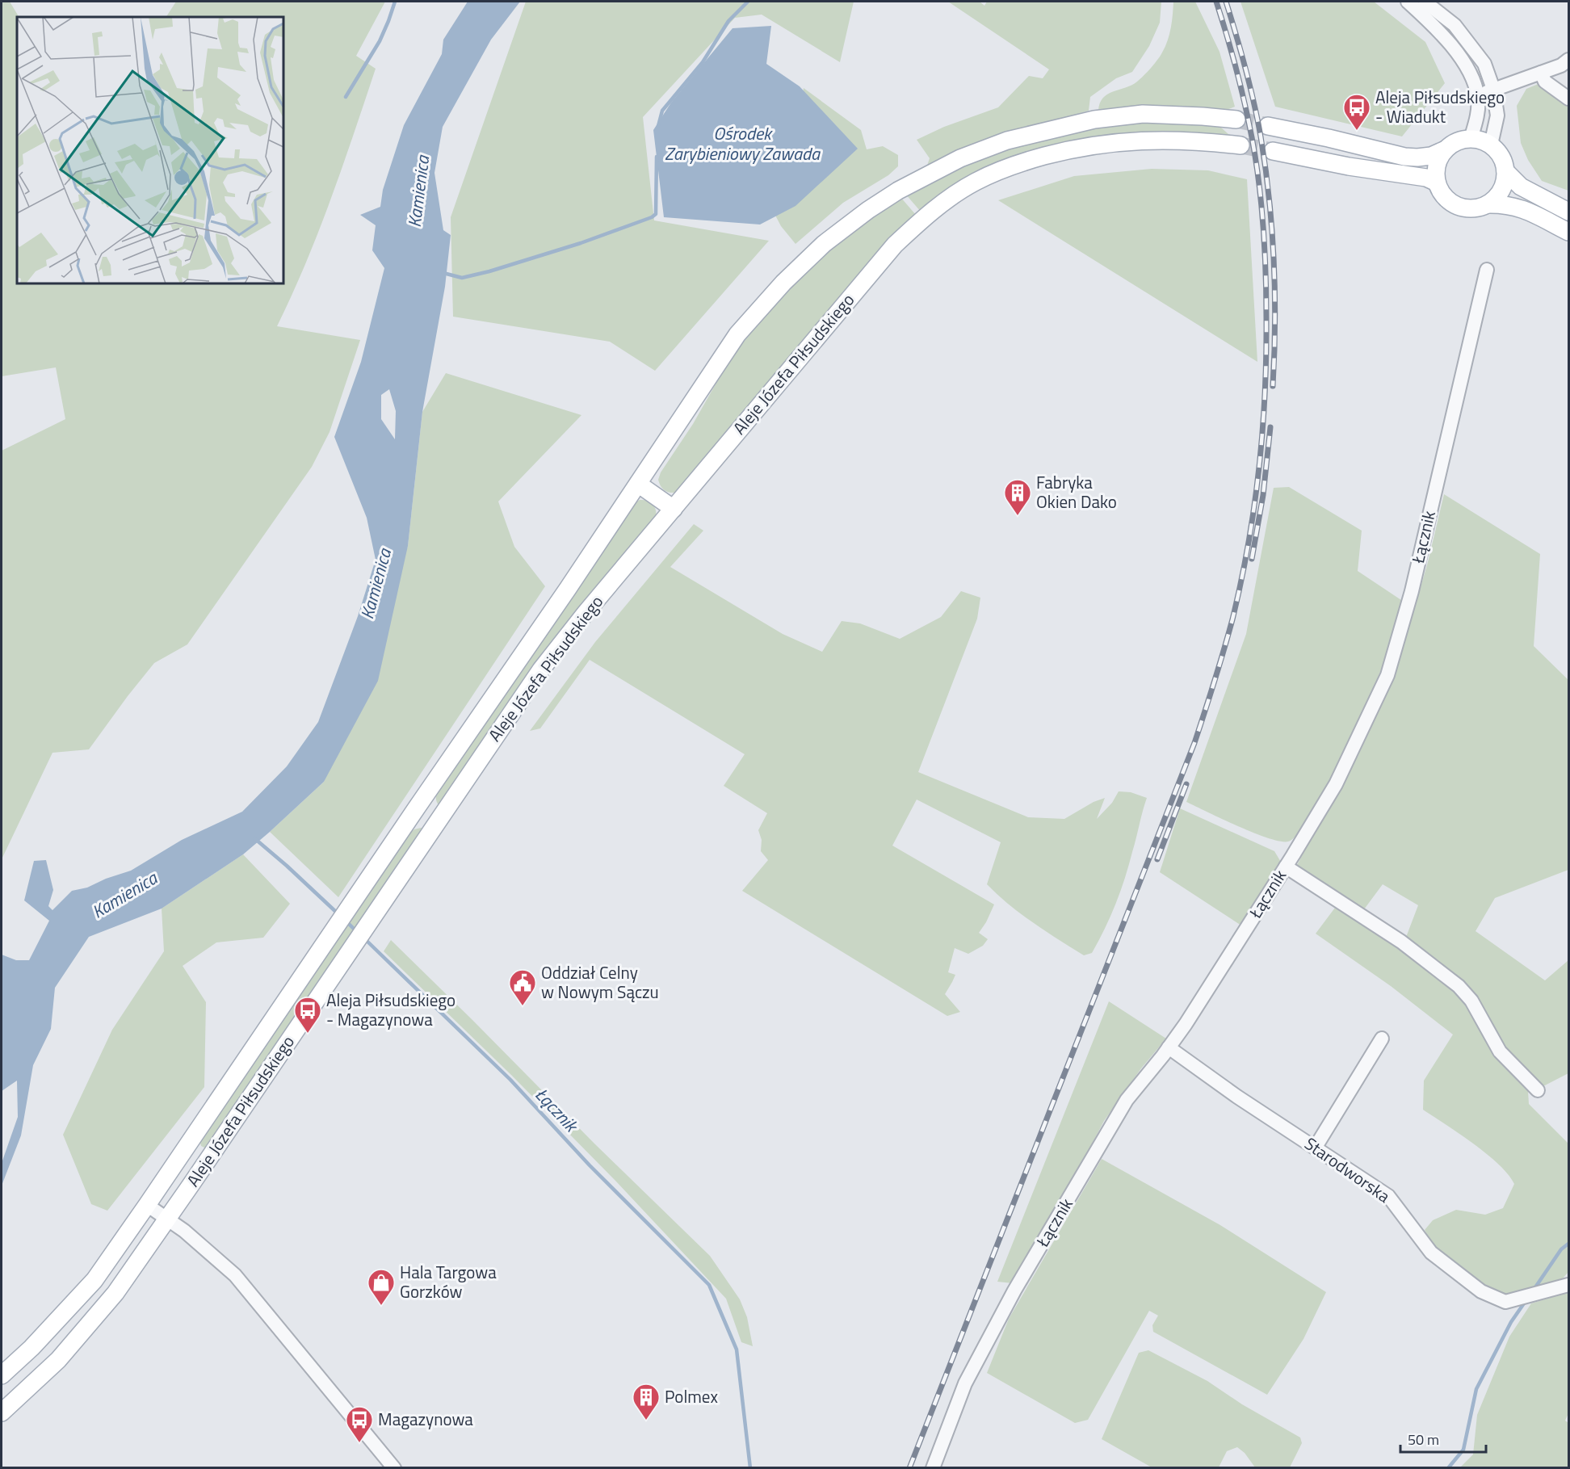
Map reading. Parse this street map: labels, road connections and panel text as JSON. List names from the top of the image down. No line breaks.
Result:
{"streets":{"main road":["Aleje Józefa Piłsudskiego"],"street":["Łącznik","Starodworska"]},"crossings":[["Łącznik","Starodworska"]],"water":["Ośrodek Zarybieniowy Zawada","Kamienica","Łącznik"],"places":{"bus stop":["Aleja Piłsudskiego - Wiadukt","Aleja Piłsudskiego - Magazynowa","Magazynowa"],"building":["Fabryka Okien Dako","Polmex"],"public building":["Oddział Celny w Nowym Sączu"],"shop":["Hala Targowa Gorzków"]},"scale_bar":"50 m"}
